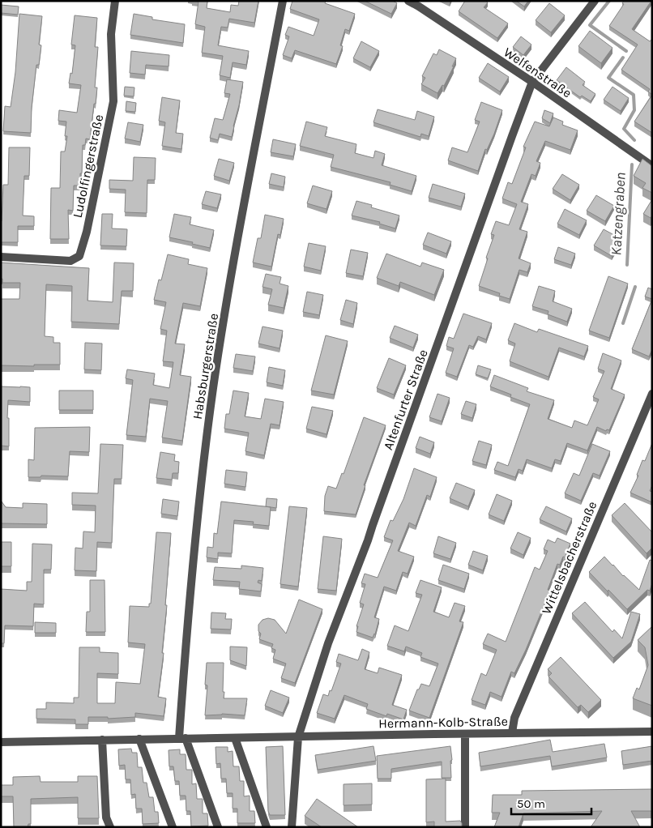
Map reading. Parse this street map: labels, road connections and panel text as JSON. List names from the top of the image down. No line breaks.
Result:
{"streets":{"street":["Welfenstraße","Ludolfingerstraße","Habsburgerstraße","Altenfurter Straße","Wittelsbacherstraße","Hermann-Kolb-Straße"]},"crossings":[["Welfenstraße","Altenfurter Straße"],["Habsburgerstraße","Hermann-Kolb-Straße"],["Altenfurter Straße","Hermann-Kolb-Straße"],["Wittelsbacherstraße","Hermann-Kolb-Straße"]],"water":["Katzengraben"],"scale_bar":"50 m"}
